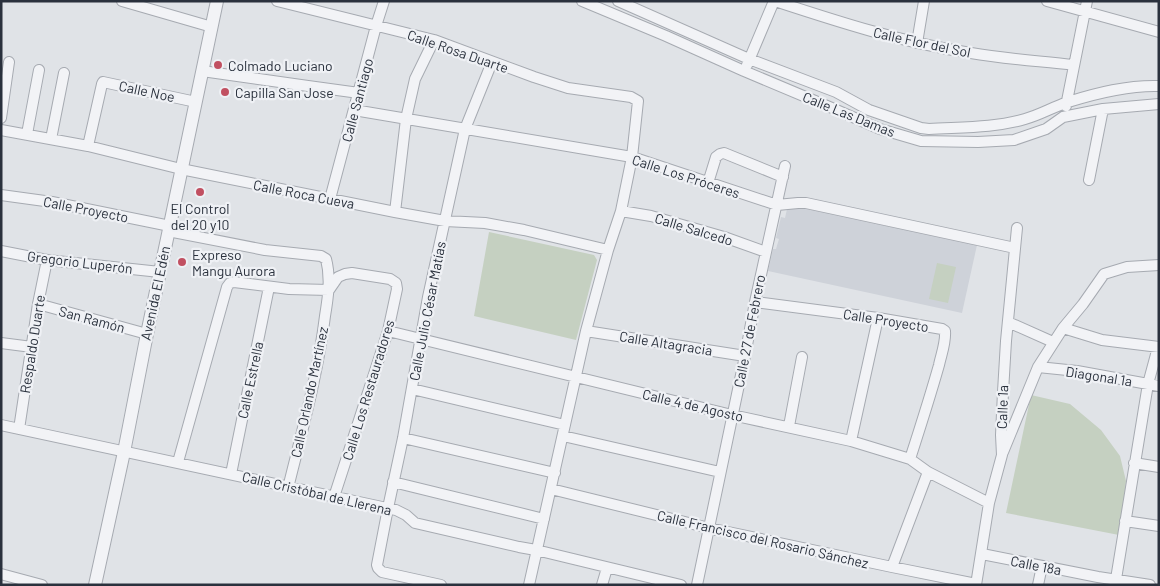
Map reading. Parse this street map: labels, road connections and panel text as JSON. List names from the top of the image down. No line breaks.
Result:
{"streets":{"street":["Calle Flor del Sol","Calle Rosa Duarte","Calle Noe","Calle Santiago","Calle Las Damas","Calle Los Próceres","Calle Roca Cueva","Calle Proyecto","Calle Salcedo","Gregorio Luperón","Avenida El Edén","Calle Julio César Matías","San Ramón","Calle 27 de Febrero","Calle Altagracia","Respaldo Duarte","Diagonal 1a","Calle Estrella","Calle Los Restauradores","Calle Orlando Martínez","Calle 4 de Agosto","Calle 1a","Calle Cristóbal de Llerena","Calle Francisco del Rosario Sánchez","Calle 18a"]},"crossings":[["Calle Rosa Duarte","Calle Santiago"],["Calle Rosa Duarte","Calle Los Próceres"],["Calle Rosa Duarte","Calle Julio César Matías"],["Calle Noe","Calle Roca Cueva"],["Calle Noe","Avenida El Edén"],["Calle Santiago","Calle Los Próceres"],["Calle Santiago","Calle Roca Cueva"],["Calle Los Próceres","Calle Julio César Matías"],["Calle Los Próceres","Calle 27 de Febrero"],["Calle Los Próceres","Calle 1a"],["Calle Roca Cueva","Avenida El Edén"],["Calle Roca Cueva","Calle Julio César Matías"],["Calle Proyecto","Avenida El Edén"],["Calle Proyecto","Calle 27 de Febrero"],["Calle Proyecto","Calle Orlando Martínez"],["Calle Proyecto","Calle 4 de Agosto"],["Calle Salcedo","Calle 27 de Febrero"],["Gregorio Luperón","Avenida El Edén"],["Gregorio Luperón","Respaldo Duarte"],["Avenida El Edén","San Ramón"],["Avenida El Edén","Calle Cristóbal de Llerena"],["Calle Julio César Matías","Calle 4 de Agosto"],["Calle Julio César Matías","Calle Cristóbal de Llerena"],["San Ramón","Respaldo Duarte"],["Calle 27 de Febrero","Calle Altagracia"],["Calle 27 de Febrero","Calle 4 de Agosto"],["Calle 27 de Febrero","Calle Francisco del Rosario Sánchez"],["Respaldo Duarte","Calle Cristóbal de Llerena"],["Calle Estrella","Calle Cristóbal de Llerena"],["Calle Los Restauradores","Calle Orlando Martínez"],["Calle Los Restauradores","Calle 4 de Agosto"],["Calle Los Restauradores","Calle Cristóbal de Llerena"],["Calle Orlando Martínez","Calle Cristóbal de Llerena"],["Calle 4 de Agosto","Calle 1a"],["Calle 1a","Calle Francisco del Rosario Sánchez"],["Calle 1a","Calle 18a"]],"places":["Colmado Luciano","Capilla San Jose","El Control del 20 y10","Expreso Mangu Aurora"]}
